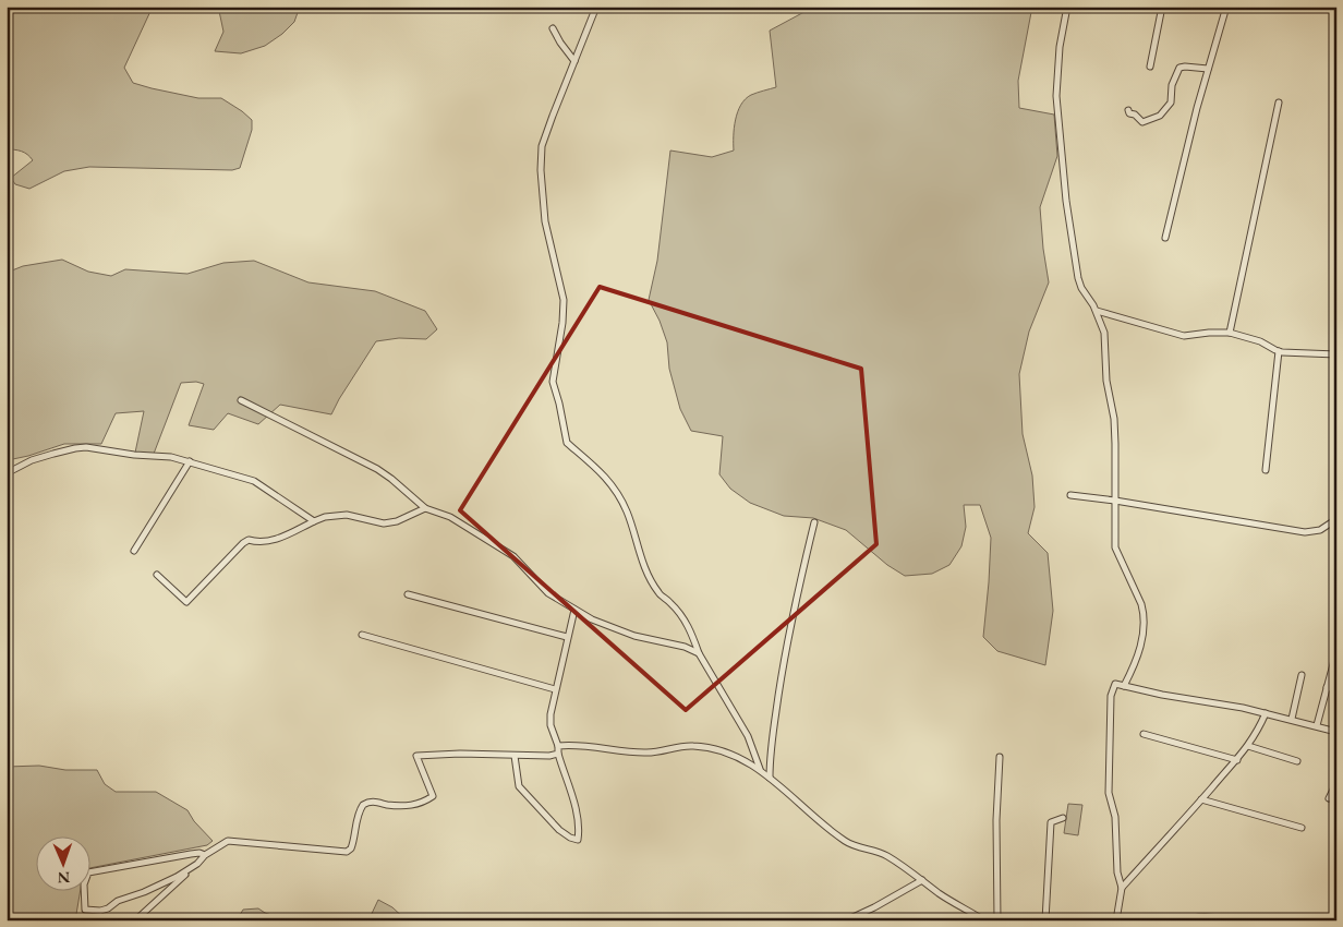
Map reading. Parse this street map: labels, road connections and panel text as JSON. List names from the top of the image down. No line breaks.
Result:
{"north":"bottom"}
